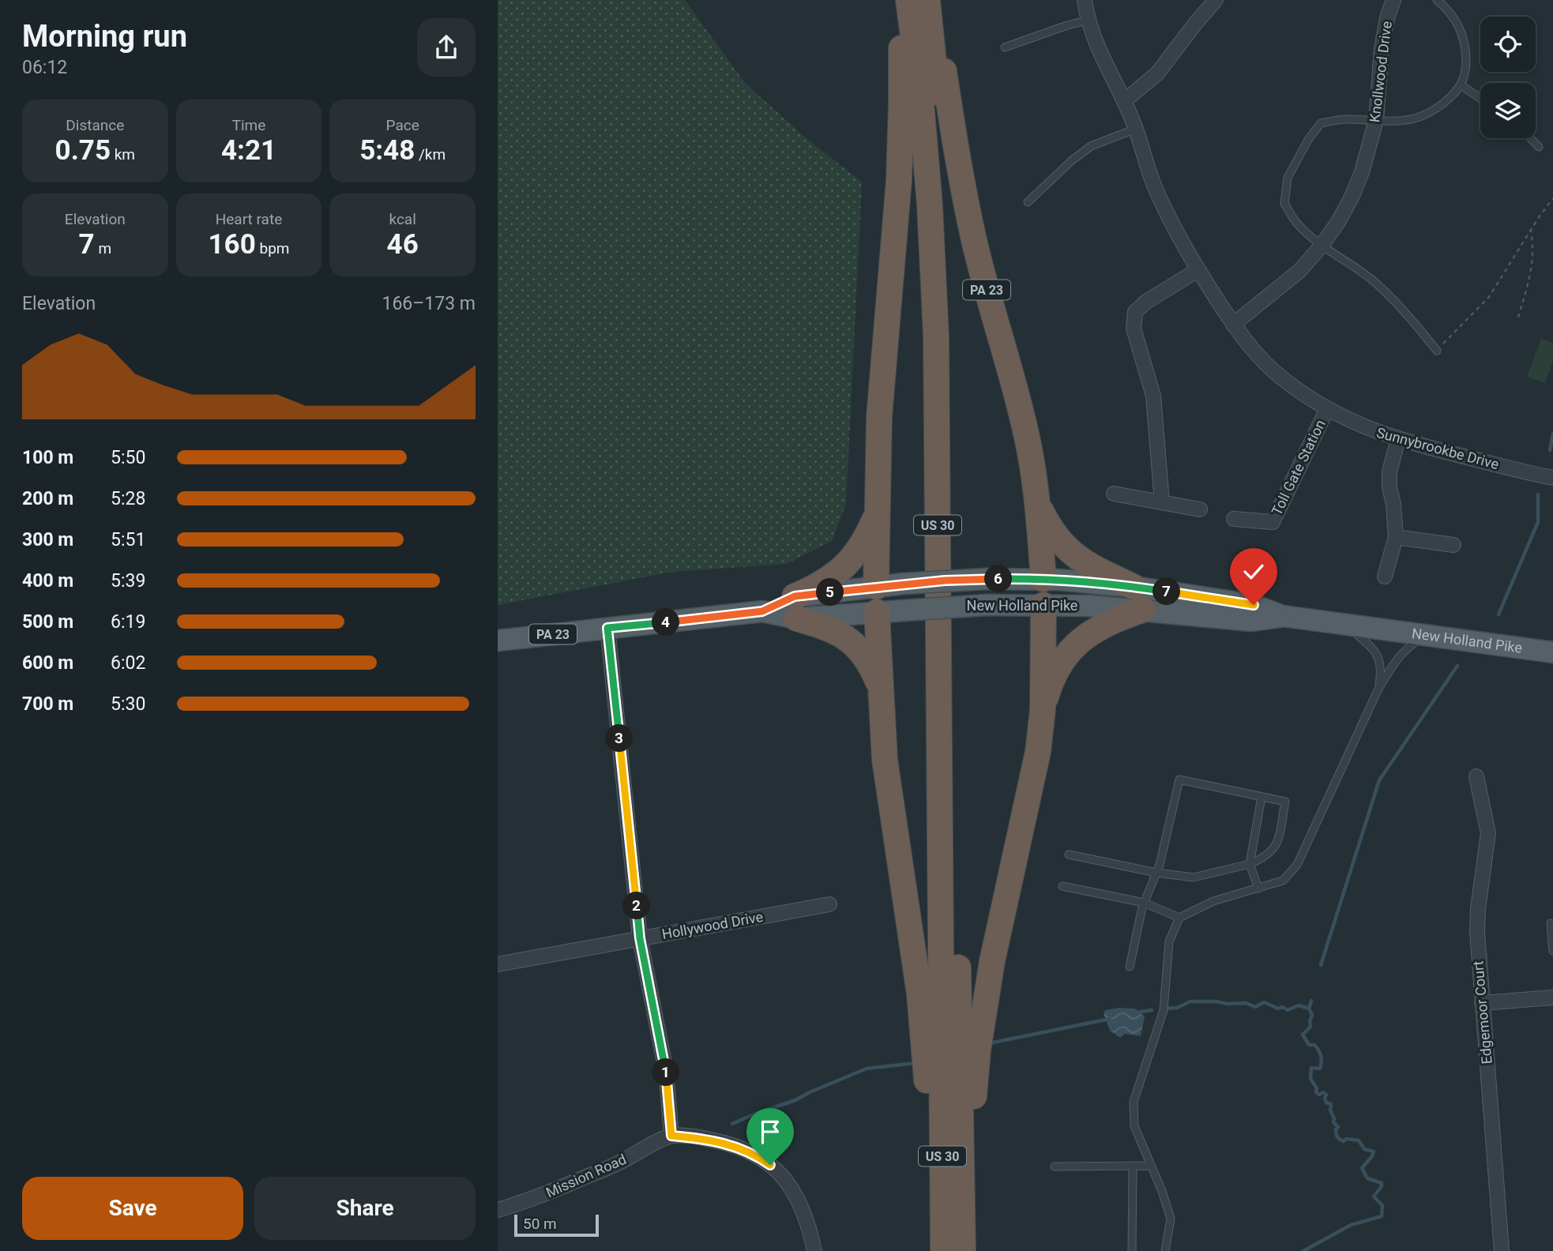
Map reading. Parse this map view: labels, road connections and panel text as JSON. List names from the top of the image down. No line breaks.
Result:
{"streets":{"highway":["PA 23","US 30"],"main road":["New Holland Pike"],"street":["Knollwood Drive","Sunnybrookbe Drive","Toll Gate Station","Hollywood Drive","Edgemoor Court","Mission Road"]},"crossings":[["Knollwood Drive","Sunnybrookbe Drive"],["PA 23","New Holland Pike"],["Sunnybrookbe Drive","Toll Gate Station"]],"scale_bar":"50 m","page":{"heading":["Morning run","06:12"],"stats":[["Distance","0.75 km"],["Time","4:21"],["Pace","5:48 /km"],["Elevation","7 m"],["Heart rate","160 bpm"],["kcal","46"]],"chart":["Elevation","166–173 m"],"list":[{"name":"100 m","note":"5:50"},{"name":"200 m","note":"5:28"},{"name":"300 m","note":"5:51"},{"name":"400 m","note":"5:39"},{"name":"500 m","note":"6:19"},{"name":"600 m","note":"6:02"},{"name":"700 m","note":"5:30"}],"pins":["6","7","5","4","3","2","1"],"buttons":["Save","Share"],"scale":"50 m"}}
